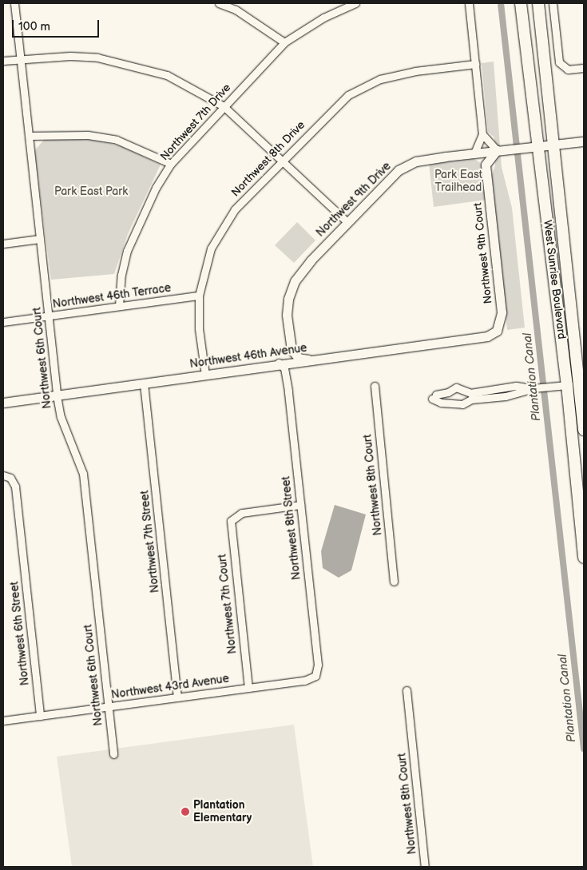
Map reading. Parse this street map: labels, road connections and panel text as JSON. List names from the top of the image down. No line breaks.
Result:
{"streets":{"main road":["West Sunrise Boulevard"],"street":["Northwest 7th Drive","Northwest 8th Drive","Northwest 9th Drive","Northwest 9th Court","Northwest 46th Terrace","Northwest 46th Avenue","Northwest 6th Court","Northwest 8th Court","Northwest 8th Street","Northwest 7th Street","Northwest 7th Court","Northwest 6th Street","Northwest 43rd Avenue"]},"crossings":[["Northwest 7th Drive","Northwest 46th Terrace"],["Northwest 8th Drive","Northwest 46th Terrace"],["Northwest 8th Drive","Northwest 46th Avenue"],["Northwest 9th Drive","West Sunrise Boulevard"],["Northwest 9th Court","Northwest 46th Avenue"],["Northwest 46th Terrace","Northwest 6th Court"],["Northwest 46th Avenue","Northwest 6th Court"],["Northwest 46th Avenue","Northwest 8th Street"],["Northwest 46th Avenue","Northwest 7th Street"],["Northwest 6th Court","Northwest 43rd Avenue"],["Northwest 8th Street","Northwest 7th Court"],["Northwest 8th Street","Northwest 43rd Avenue"],["Northwest 7th Street","Northwest 43rd Avenue"],["Northwest 7th Court","Northwest 43rd Avenue"],["Northwest 6th Street","Northwest 43rd Avenue"]],"water":["Plantation Canal"],"parks":["Park East Trailhead","Park East Park"],"places":["Plantation Elementary"],"scale_bar":"100 m"}
